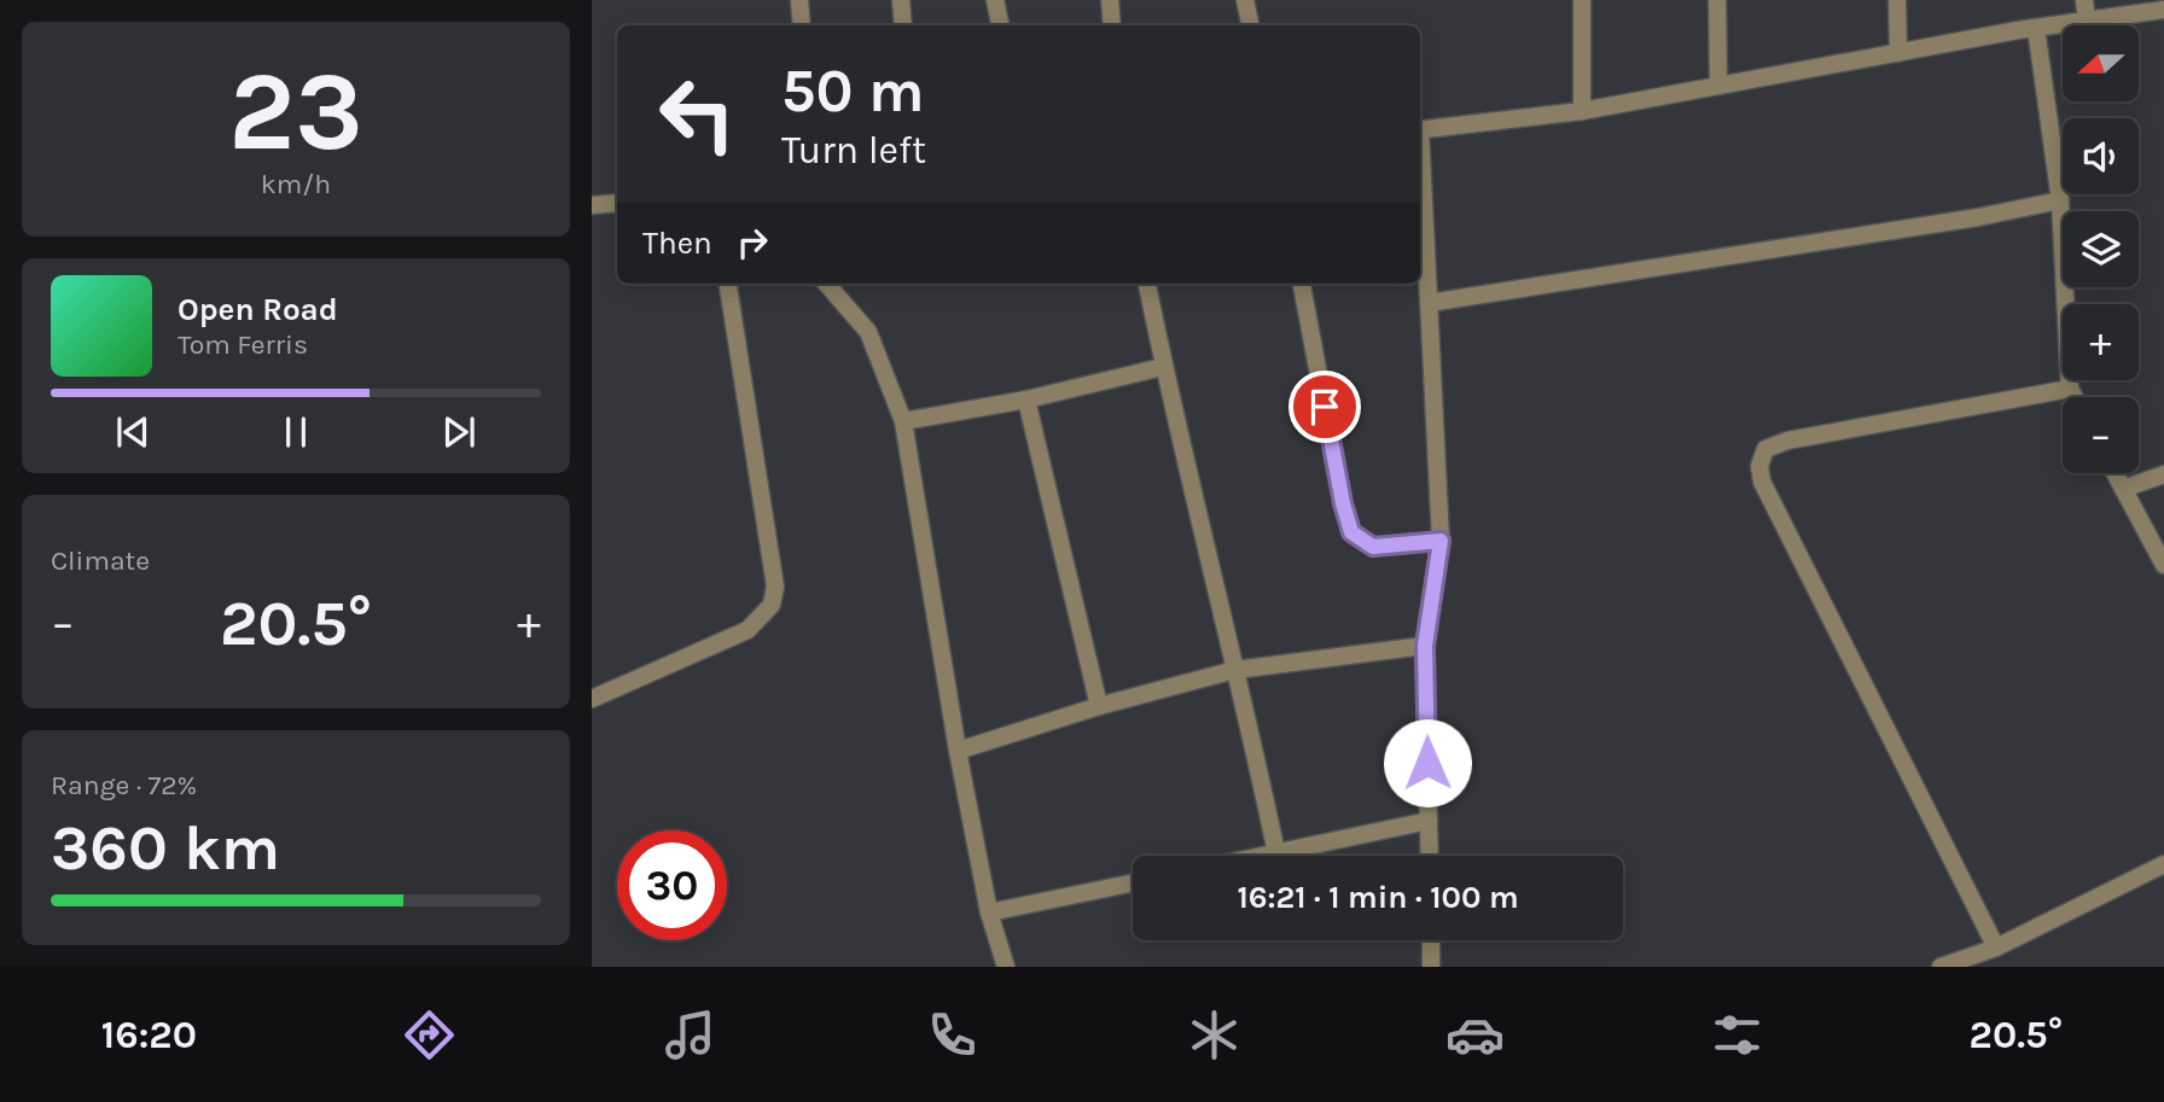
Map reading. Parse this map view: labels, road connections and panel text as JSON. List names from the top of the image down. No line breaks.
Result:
{"north":"left","page":{"tile":[["23","km/h"],"Climate",["Range · 72%","360 km"]],"map_buttons":["+","−"],"turn":["50 m","Turn left"],"then":"Then","song":["Open Road","Tom Ferris"],"heat":["−","20.5°","+"],"limit":"30","trip":"16:21 · 1 min · 100 m","tabs":["16:20","20.5°"]}}
